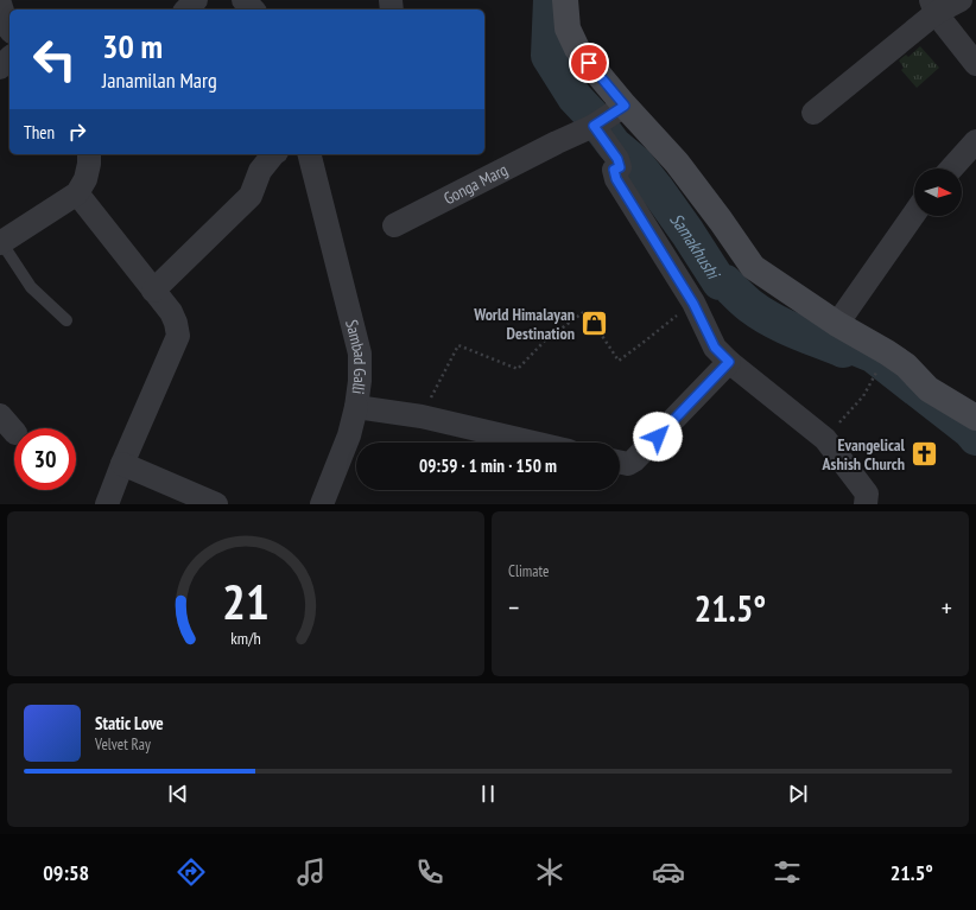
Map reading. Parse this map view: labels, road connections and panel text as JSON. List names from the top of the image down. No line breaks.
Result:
{"streets":{"street":["Gonga Marg","Sambad Galli"]},"water":["Samakhushi"],"places":{"shop":["World Himalayan Destination"],"church":["Evangelical Ashish Church"]},"north":"right","page":{"turn":["30 m","Janamilan Marg"],"then":"Then","limit":"30","trip":"09:59 · 1 min · 150 m","tile":"Climate","heat":["−","21.5°","+"],"song":["Static Love","Velvet Ray"],"tabs":["09:58","21.5°"],"gauge":["21","km/h"]}}
